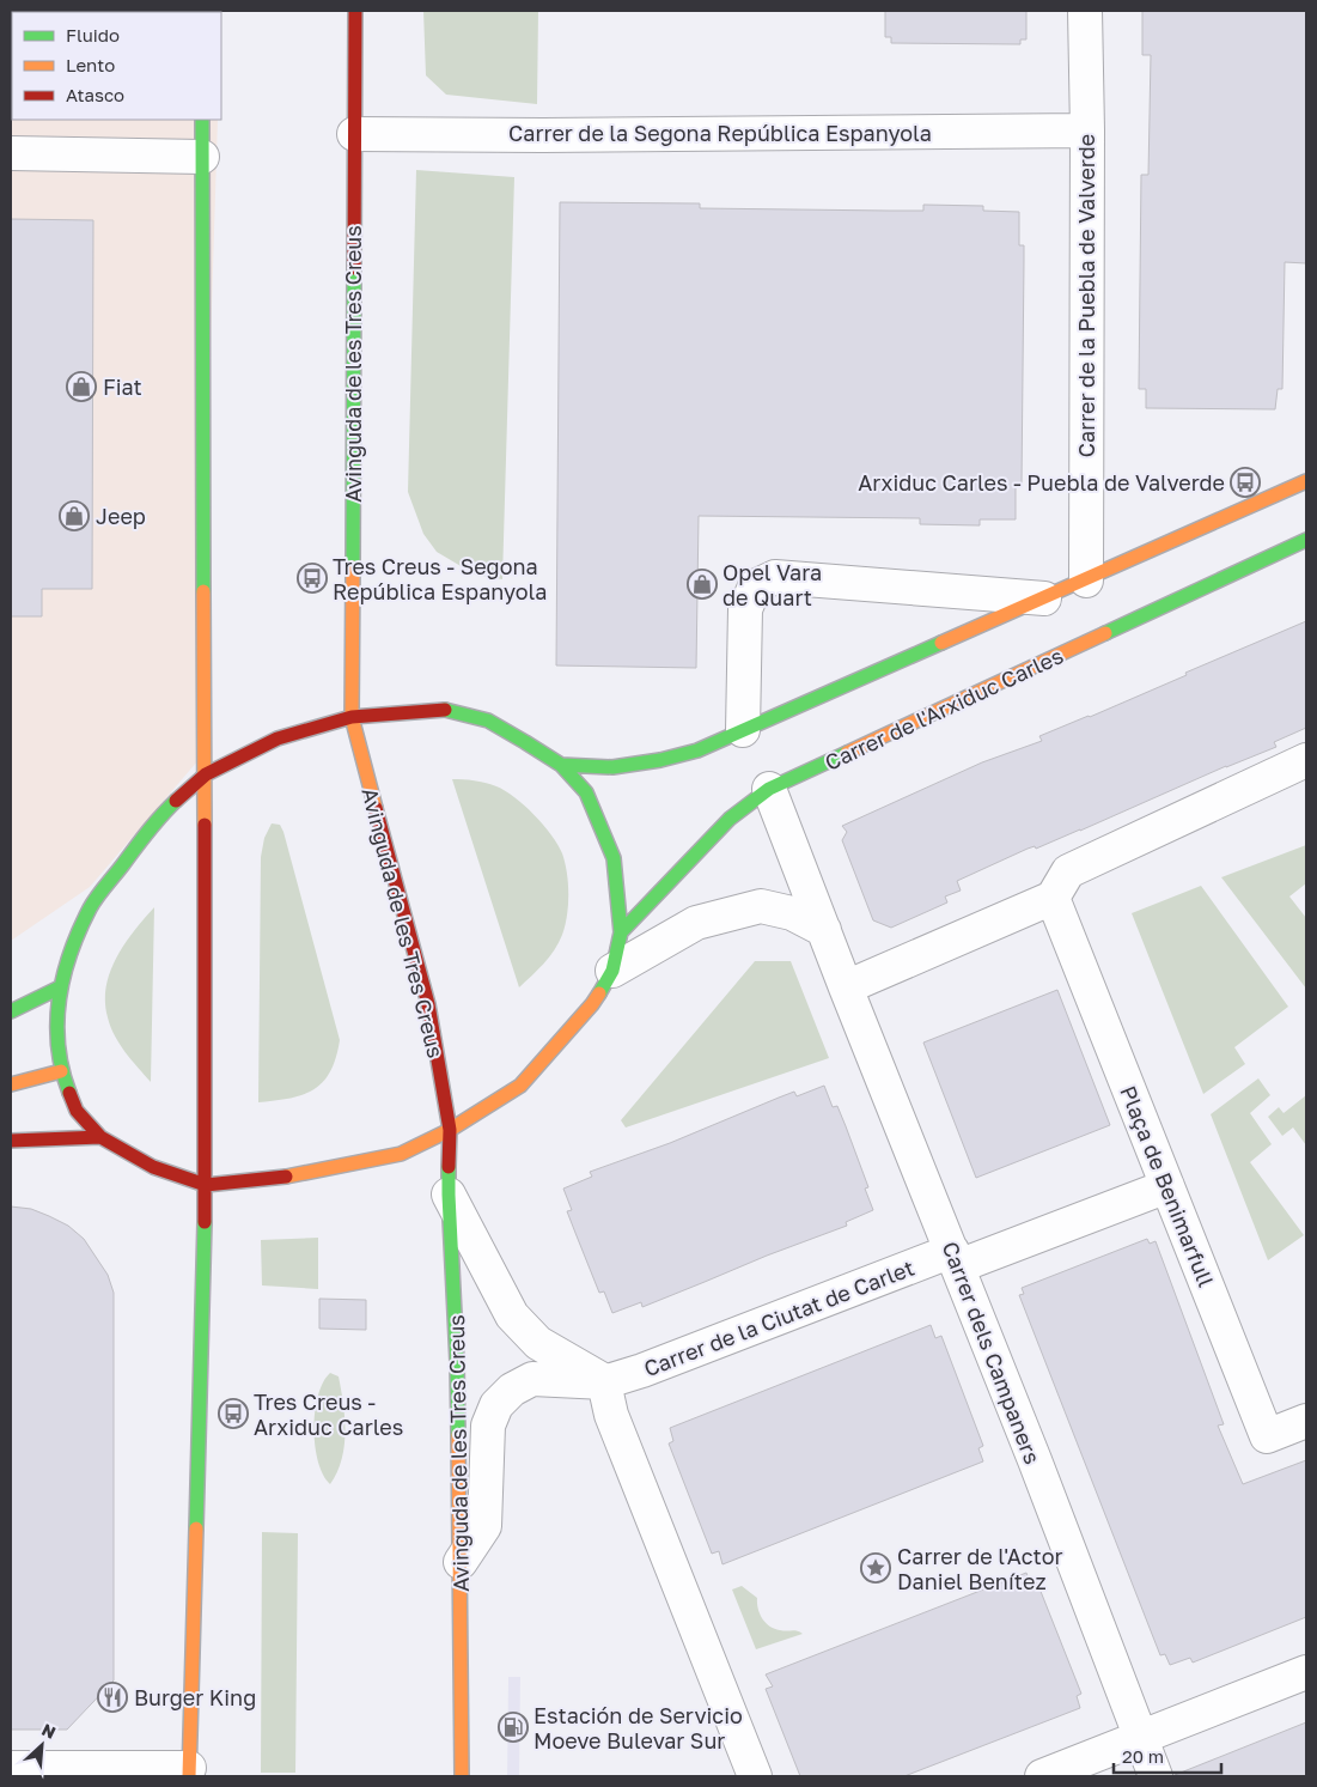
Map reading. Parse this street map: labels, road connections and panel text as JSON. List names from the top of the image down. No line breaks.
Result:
{"streets":{"main road":["Avinguda de les Tres Creus","Carrer de l'Arxiduc Carles"],"street":["Carrer de la Segona República Espanyola","Carrer de la Puebla de Valverde","Plaça de Benimarfull","Carrer de la Ciutat de Carlet","Carrer dels Campaners"]},"crossings":[["Carrer de la Segona República Espanyola","Carrer de la Puebla de Valverde"],["Carrer de la Segona República Espanyola","Avinguda de les Tres Creus"],["Avinguda de les Tres Creus","Carrer de la Ciutat de Carlet"],["Carrer de l'Arxiduc Carles","Carrer dels Campaners"],["Plaça de Benimarfull","Carrer de la Ciutat de Carlet"],["Carrer de la Ciutat de Carlet","Carrer dels Campaners"]],"places":{"shop":["Fiat","Jeep","Opel Vara de Quart"],"bus stop":["Arxiduc Carles - Puebla de Valverde","Tres Creus - Segona República Espanyola","Tres Creus - Arxiduc Carles"],"place":["Carrer de l'Actor Daniel Benítez"],"restaurant":["Burger King"],"fuel station":["Estación de Servicio Moeve Bulevar Sur"]},"legend":["Fluido","Lento","Atasco"],"scale_bar":"20 m","north":"top right"}
